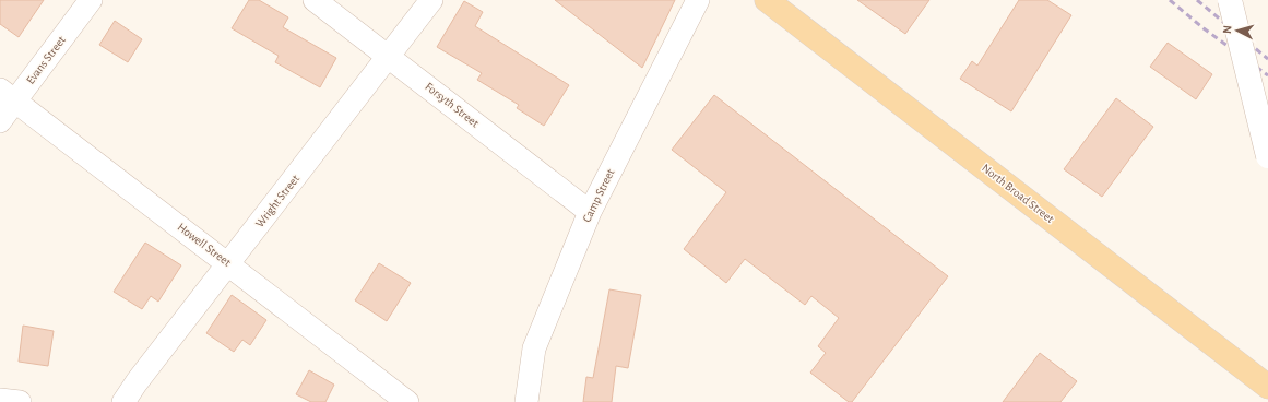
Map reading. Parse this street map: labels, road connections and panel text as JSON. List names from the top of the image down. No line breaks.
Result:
{"streets":{"main road":["North Broad Street"],"street":["Evans Street","Forsyth Street","Camp Street","Wright Street","Howell Street"]},"crossings":[["Evans Street","Howell Street"],["Forsyth Street","Camp Street"],["Forsyth Street","Wright Street"],["Wright Street","Howell Street"]],"north":"left"}
